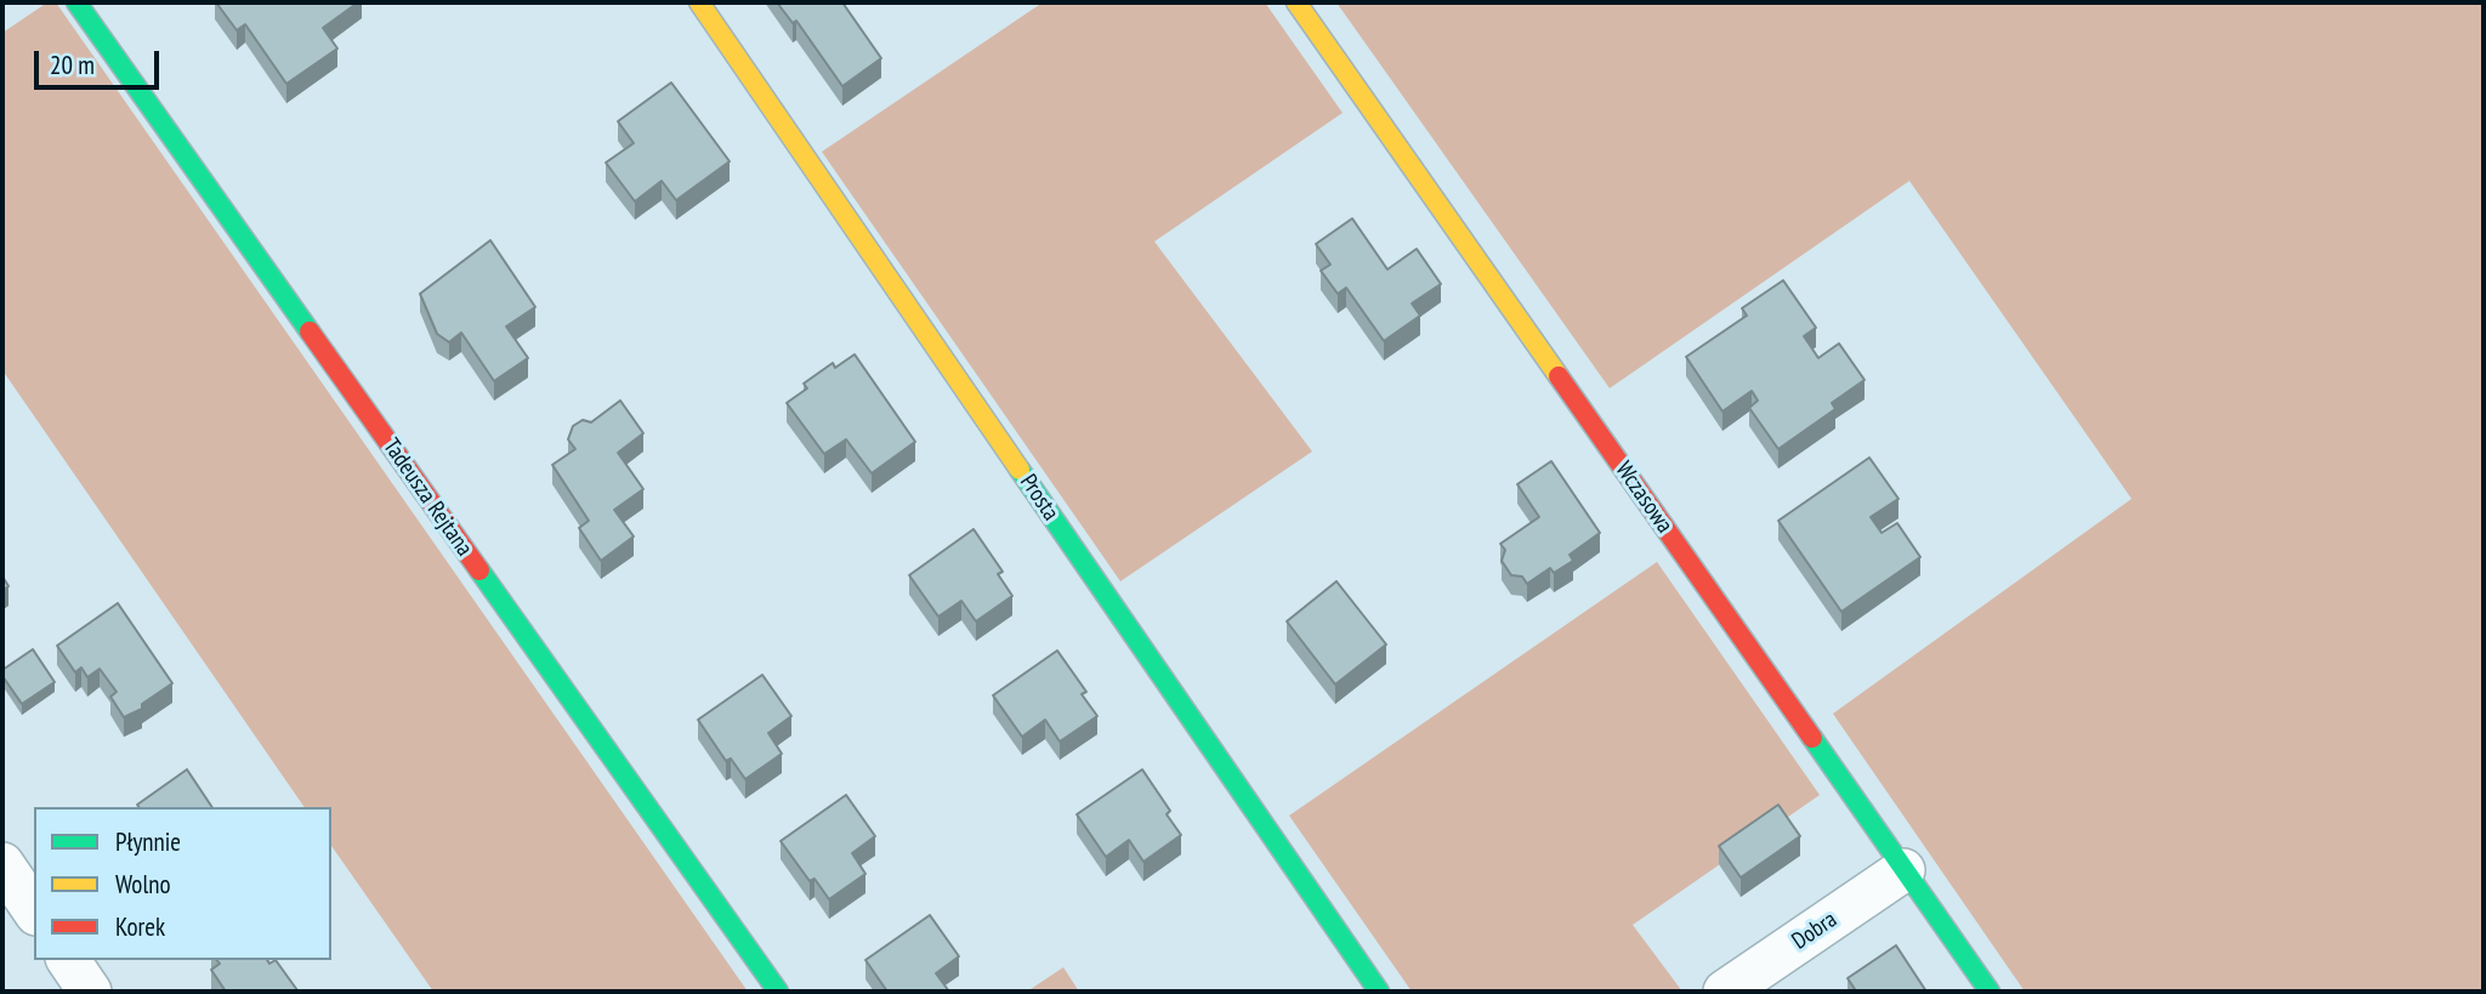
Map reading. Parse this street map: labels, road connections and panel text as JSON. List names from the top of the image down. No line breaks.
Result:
{"streets":{"street":["Tadeusza Rejtana","Prosta","Wczasowa","Dobra"]},"crossings":[["Wczasowa","Dobra"]],"legend":["Płynnie","Wolno","Korek"],"scale_bar":"20 m"}
